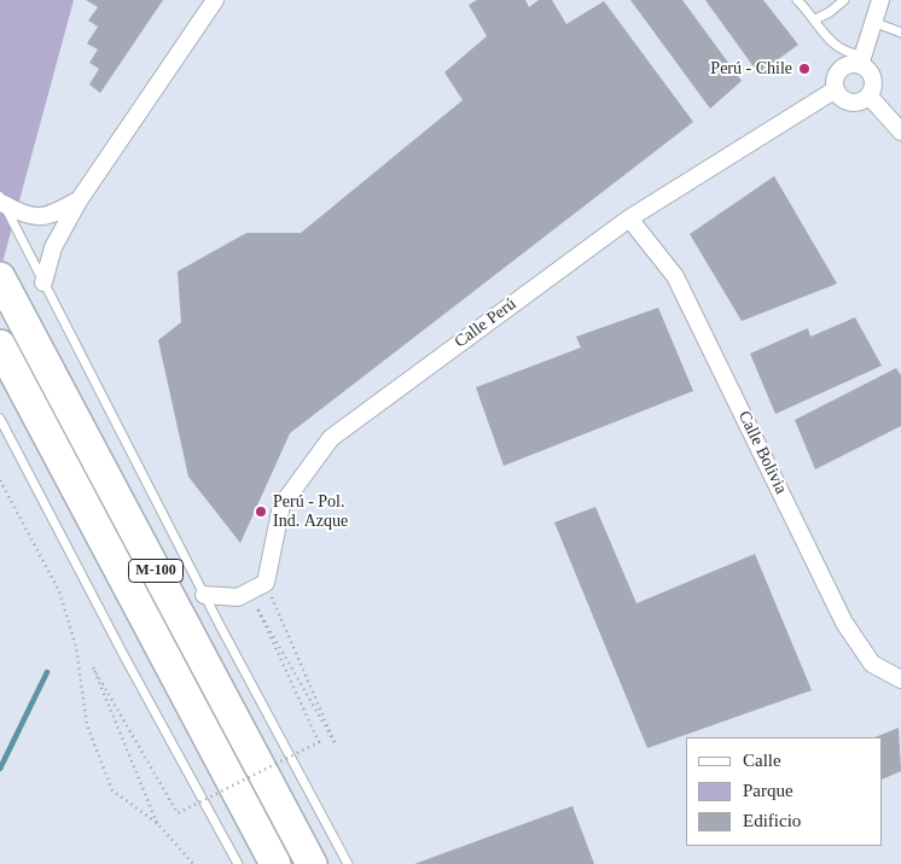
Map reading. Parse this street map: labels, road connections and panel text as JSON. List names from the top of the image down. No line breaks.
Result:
{"streets":{"highway":["M-100"],"street":["Calle Perú","Calle Bolivia"]},"crossings":[["Calle Perú","Calle Bolivia"]],"places":["Perú - Chile","Perú - Pol. Ind. Azque"],"legend":["Calle","Parque","Edificio"]}
